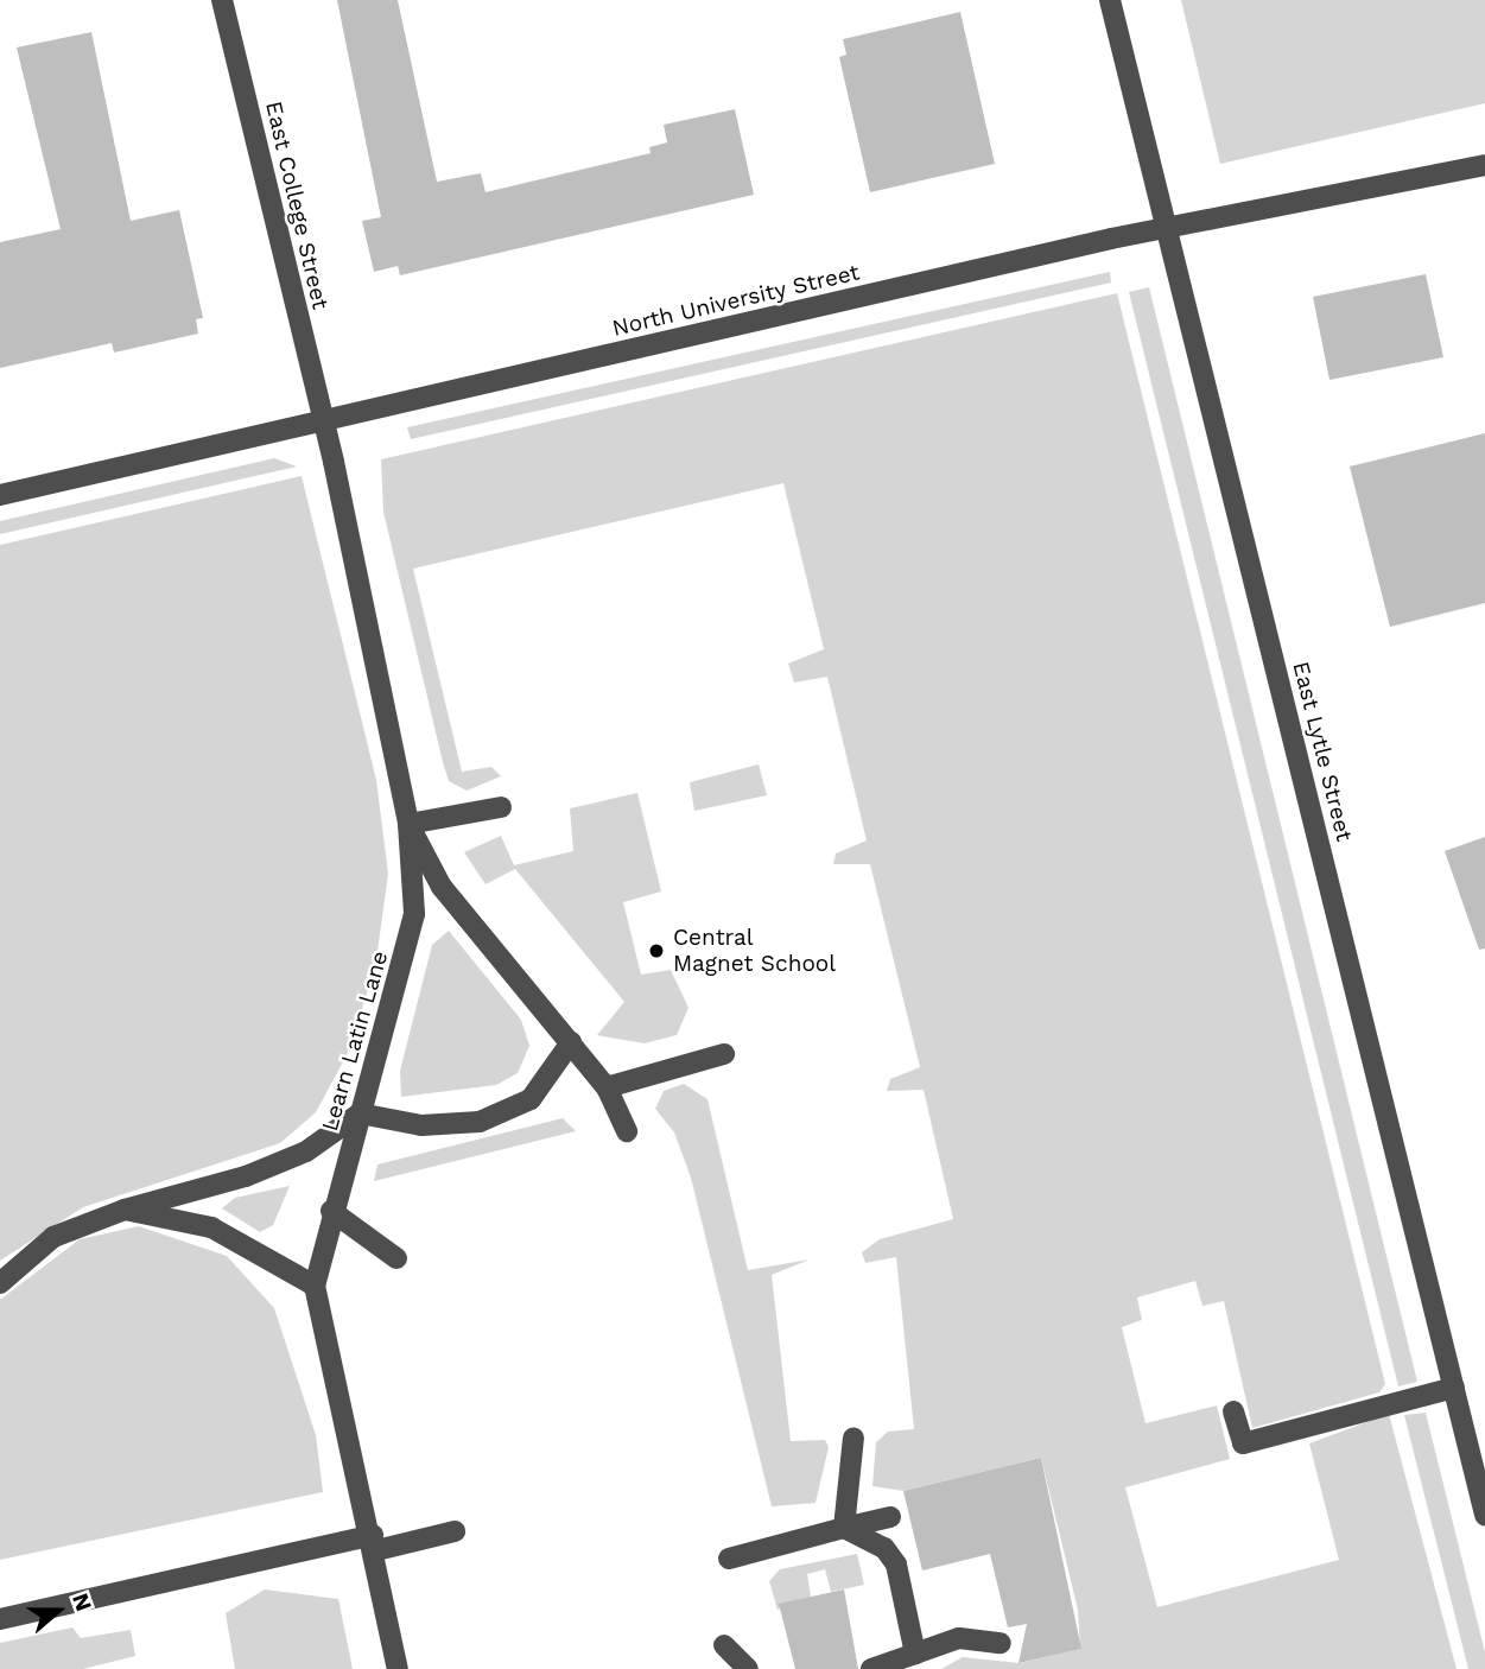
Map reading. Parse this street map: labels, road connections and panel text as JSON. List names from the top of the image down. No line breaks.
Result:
{"streets":{"street":["East College Street","North University Street","East Lytle Street","Learn Latin Lane"]},"crossings":[["East College Street","North University Street"],["East College Street","Learn Latin Lane"],["North University Street","East Lytle Street"],["North University Street","Learn Latin Lane"]],"places":["Central Magnet School"],"north":"right"}
